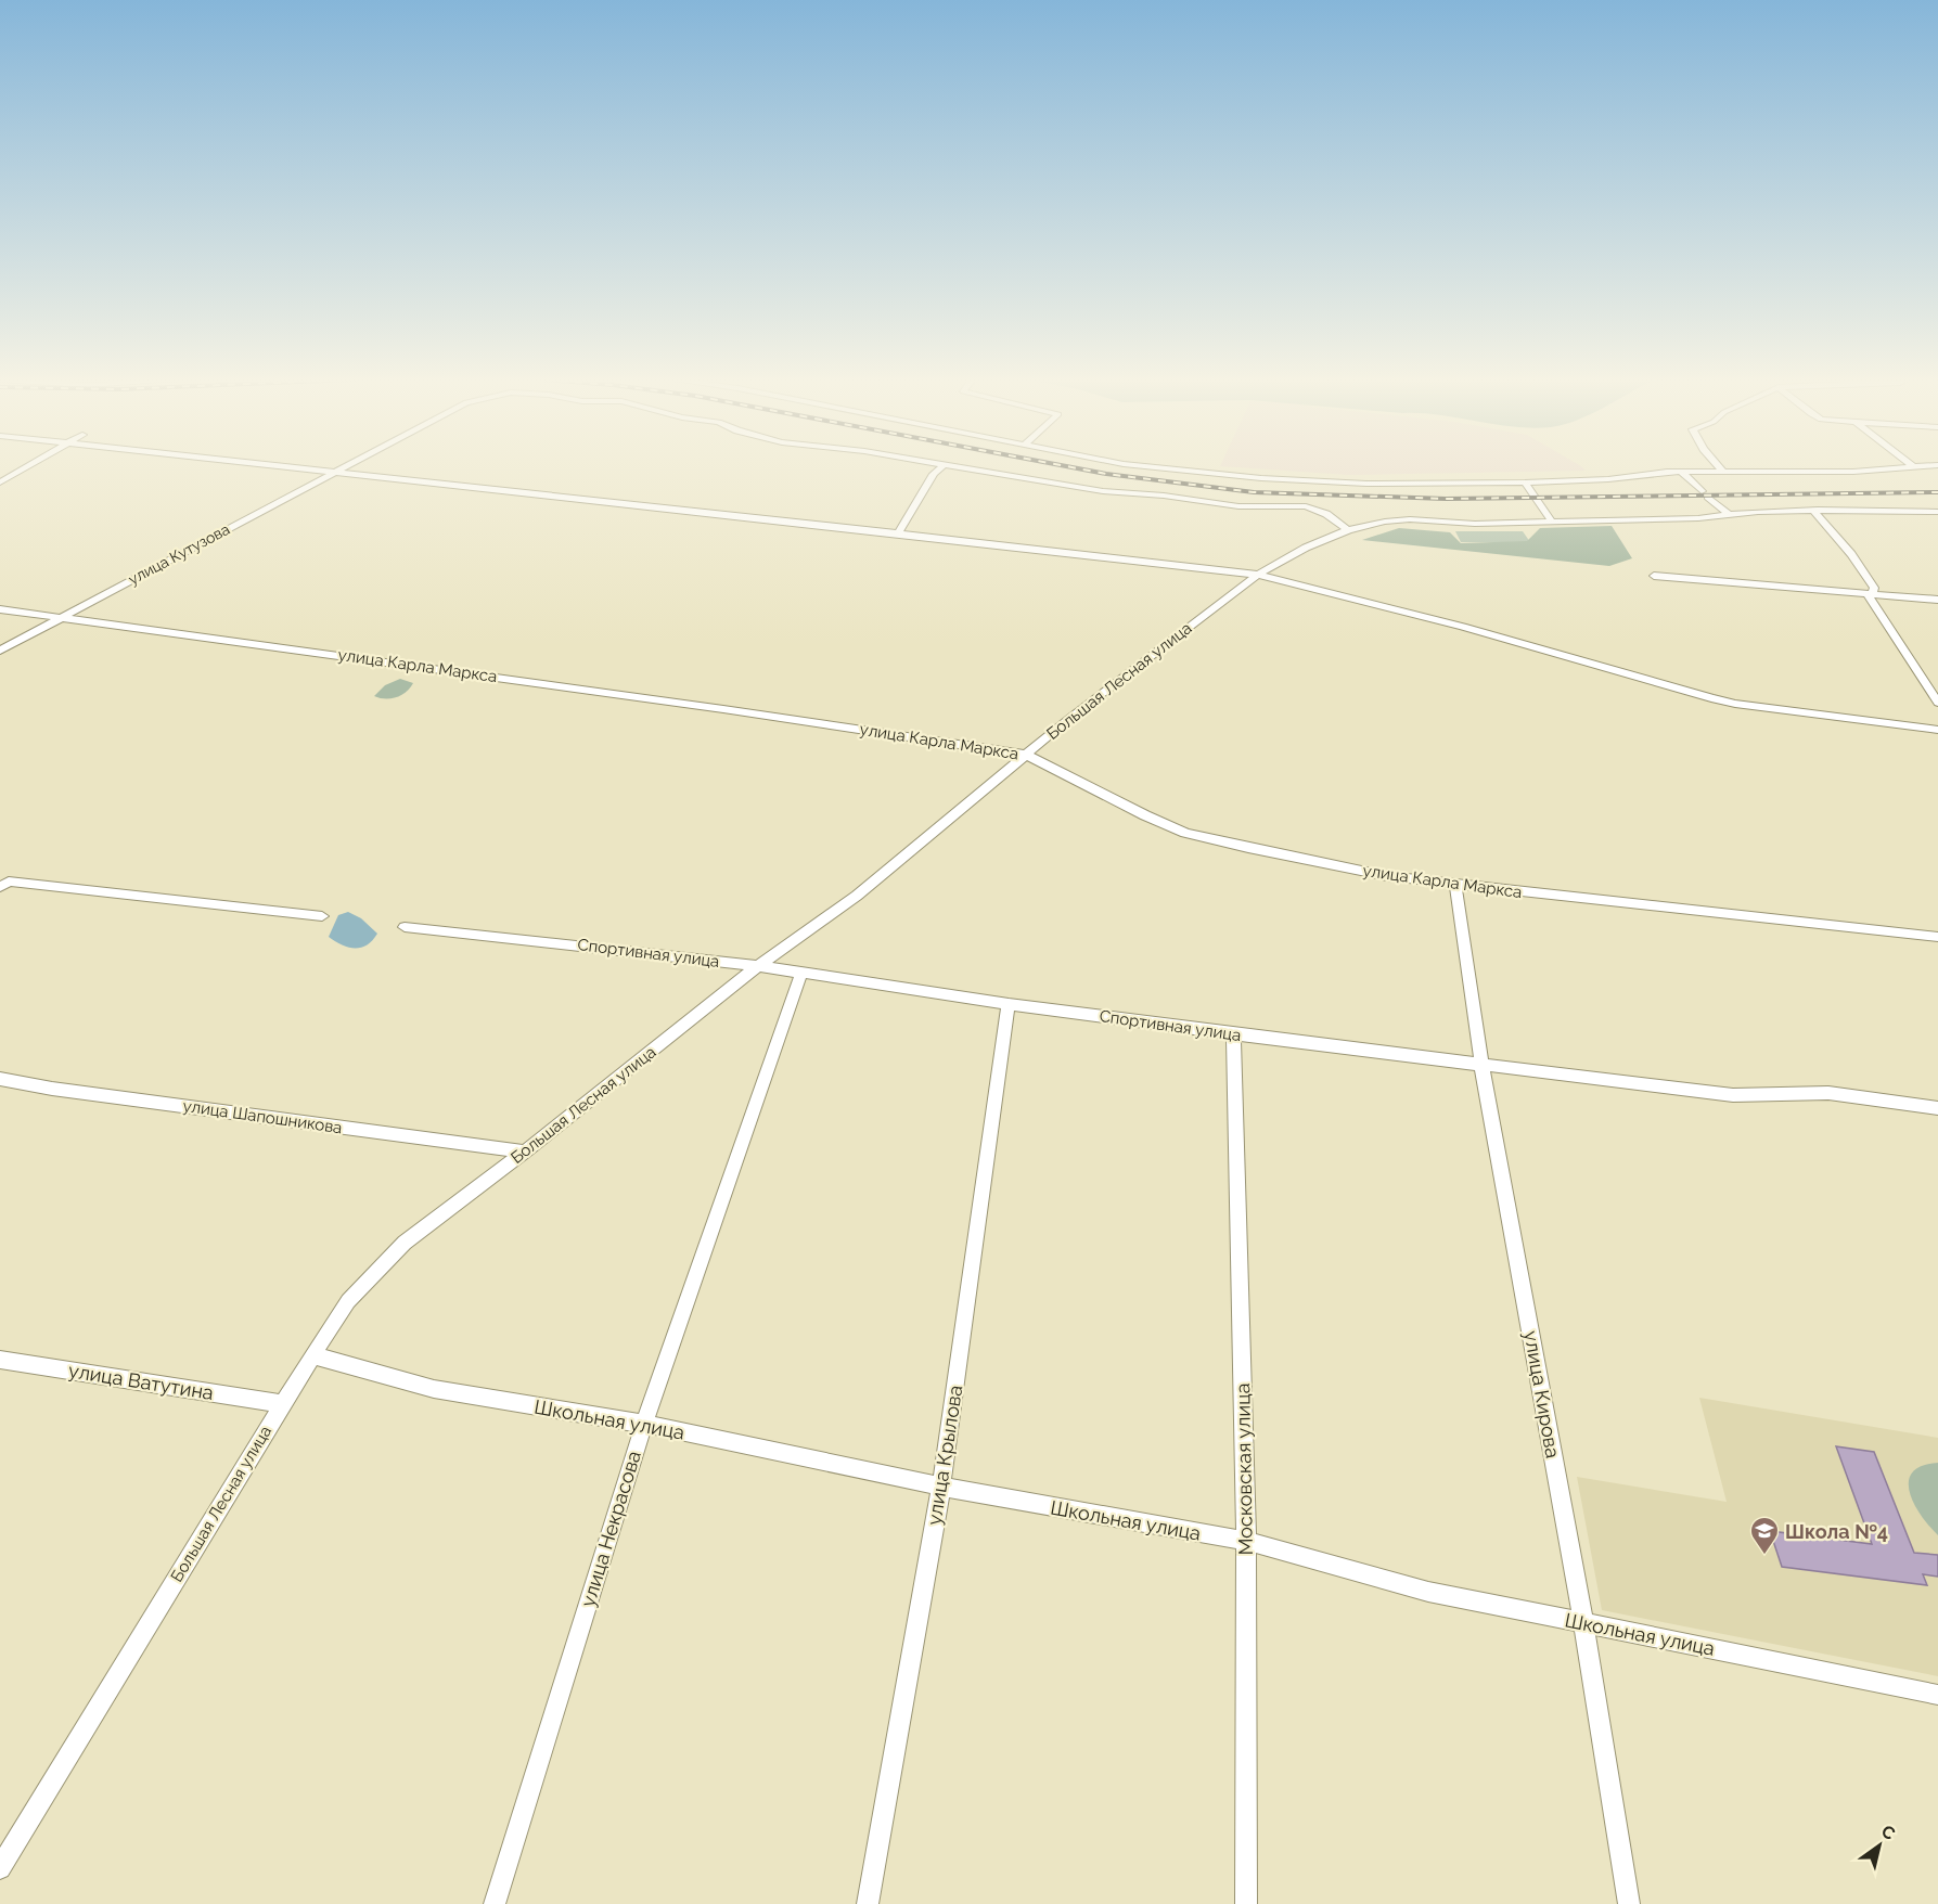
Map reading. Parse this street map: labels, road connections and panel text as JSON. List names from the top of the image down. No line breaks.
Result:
{"streets":{"street":["улица Кутузова","улица Карла Маркса","Большая Лесная улица","Спортивная улица","улица Шапошникова","улица Ватутина","улица Кирова","Школьная улица","улица Крылова","Московская улица","улица Некрасова"]},"crossings":[["улица Кутузова","улица Карла Маркса"],["улица Кутузова","Большая Лесная улица"],["улица Карла Маркса","Большая Лесная улица"],["улица Карла Маркса","улица Кирова"],["Большая Лесная улица","Спортивная улица"],["Большая Лесная улица","улица Шапошникова"],["Большая Лесная улица","улица Ватутина"],["Большая Лесная улица","Школьная улица"],["Спортивная улица","улица Кирова"],["Спортивная улица","улица Крылова"],["Спортивная улица","Московская улица"],["Спортивная улица","улица Некрасова"],["улица Кирова","Школьная улица"],["Школьная улица","улица Крылова"],["Школьная улица","Московская улица"],["Школьная улица","улица Некрасова"]],"places":{"school or university":["Школа №4"]},"north":"top right"}
